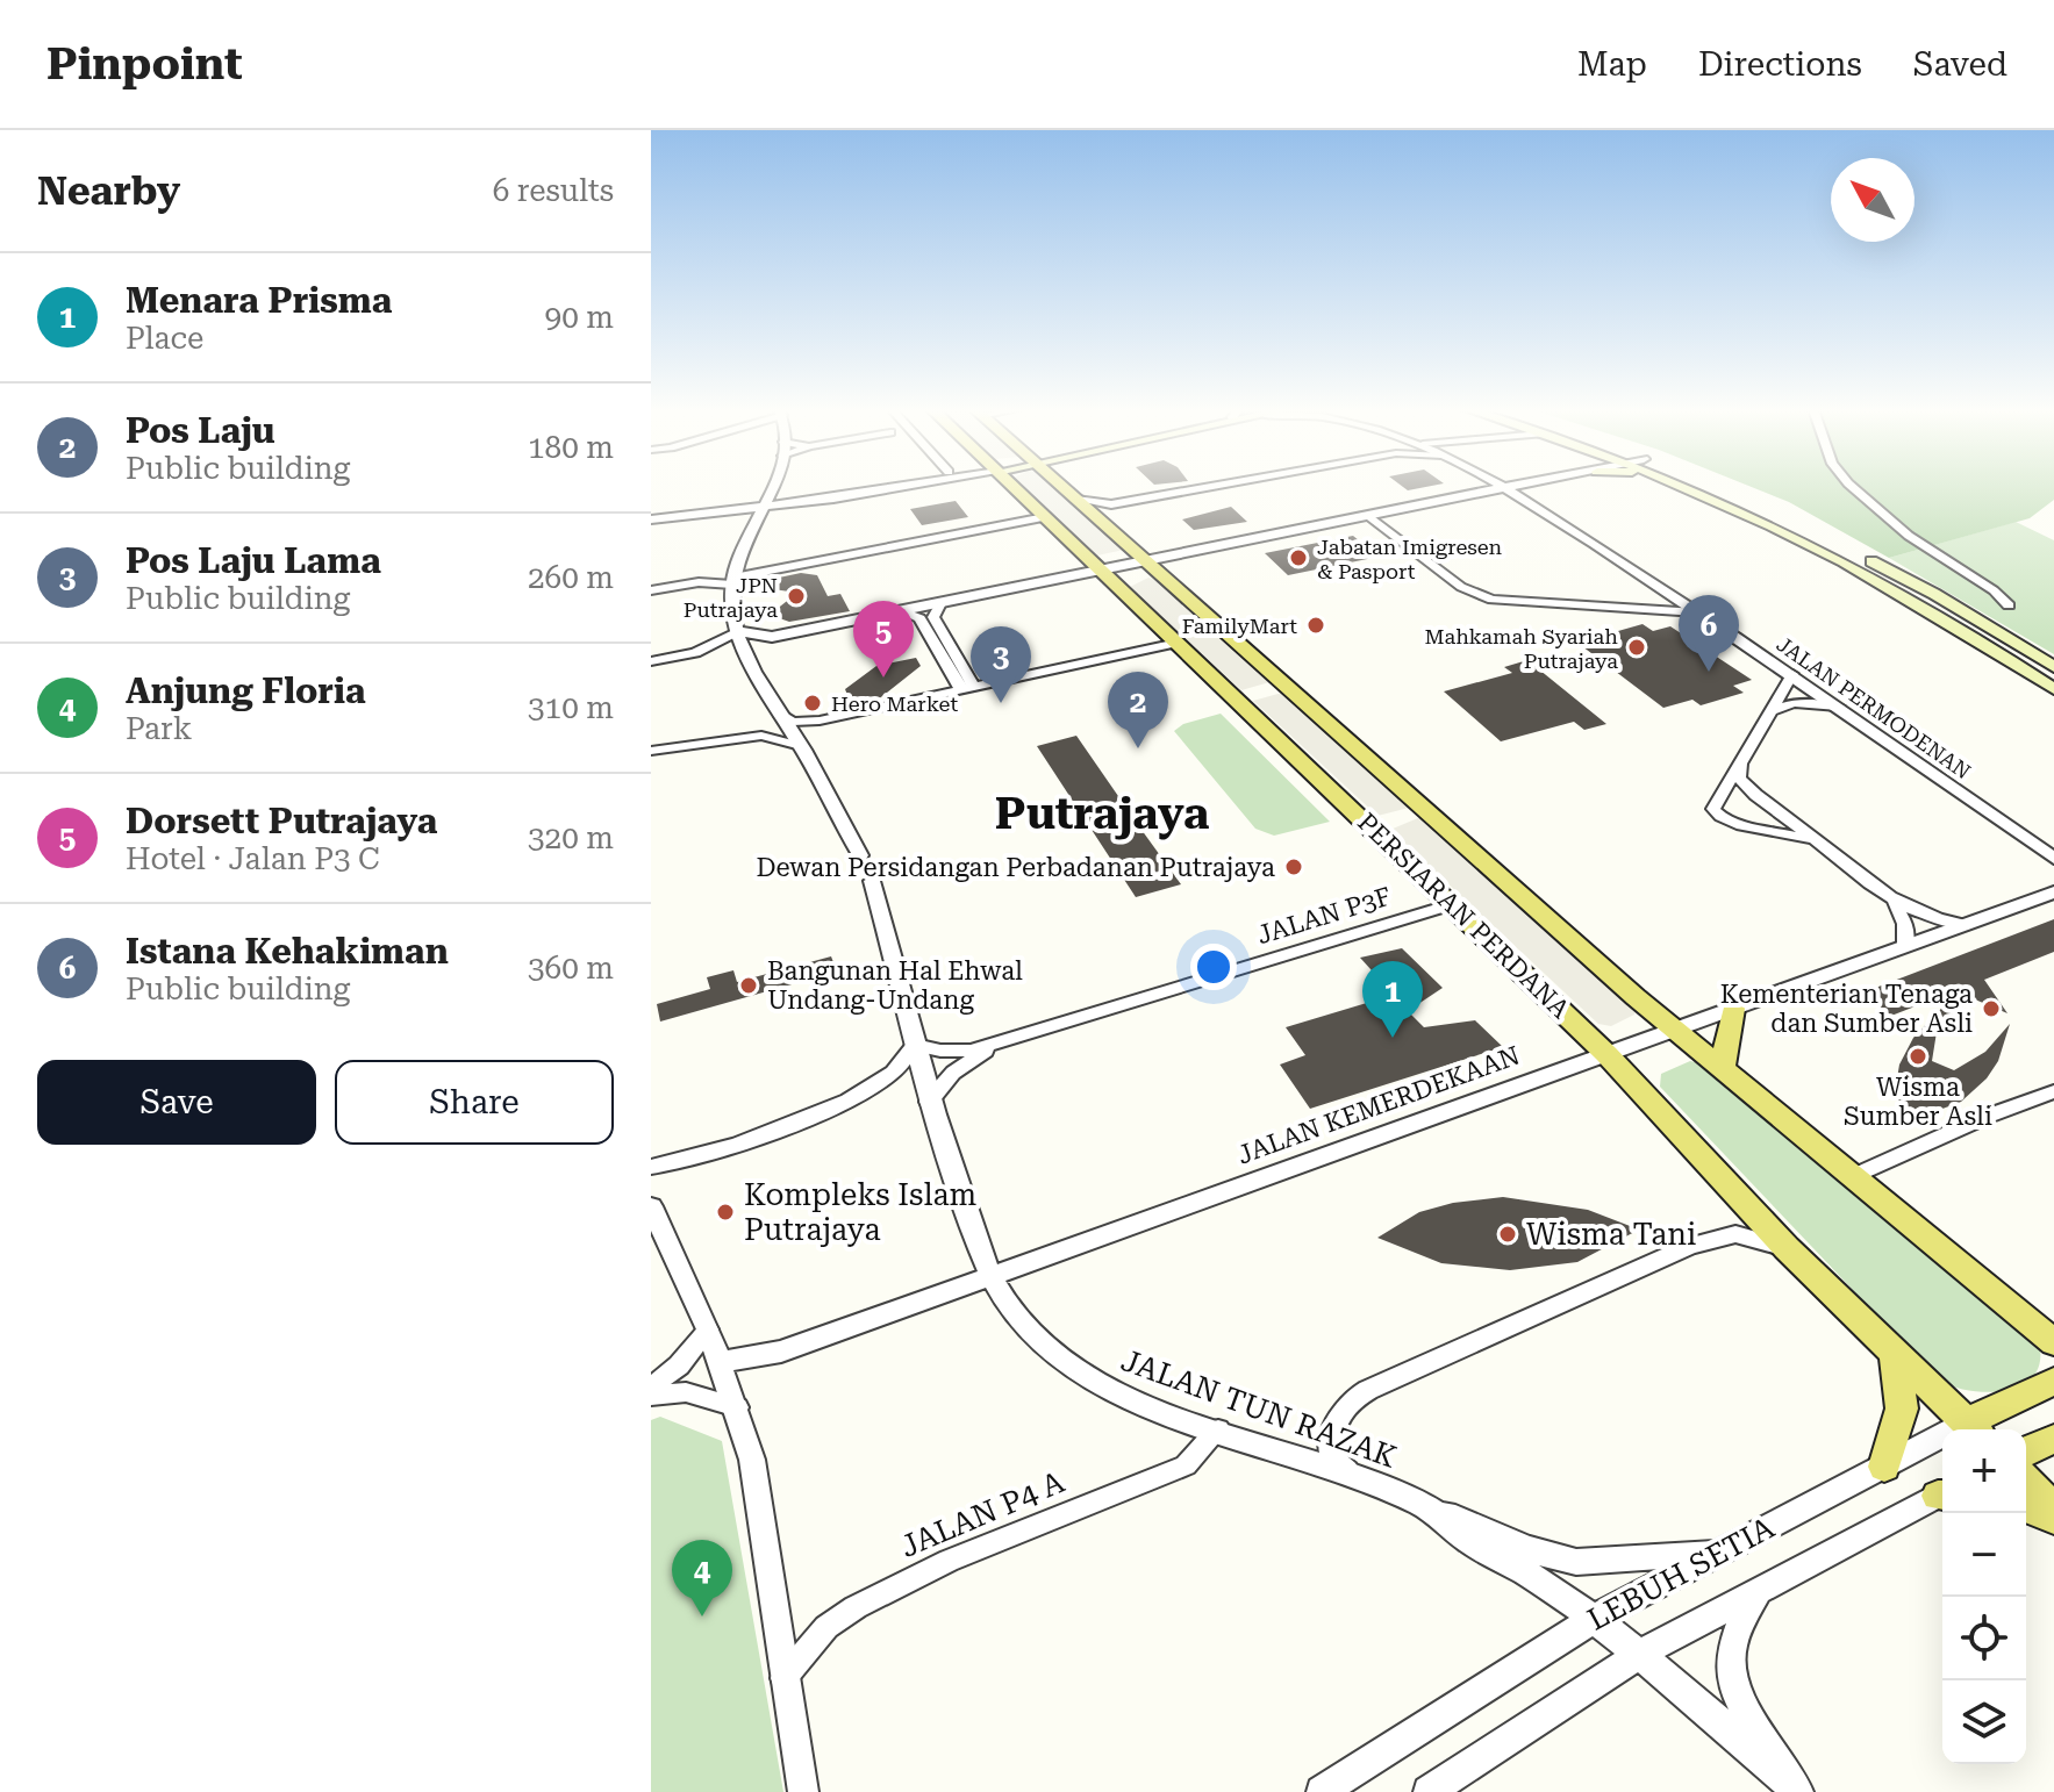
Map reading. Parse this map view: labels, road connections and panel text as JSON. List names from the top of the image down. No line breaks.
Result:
{"streets":{"main road":["PERSIARAN PERDANA","LEBUH SETIA"],"street":["JALAN PERMODENAN","JALAN P3F","JALAN KEMERDEKAAN","JALAN TUN RAZAK","JALAN P4 A"]},"crossings":[["JALAN P3F","PERSIARAN PERDANA"],["JALAN P3F","JALAN TUN RAZAK"],["PERSIARAN PERDANA","JALAN KEMERDEKAAN"],["PERSIARAN PERDANA","LEBUH SETIA"],["JALAN KEMERDEKAAN","JALAN TUN RAZAK"],["JALAN TUN RAZAK","JALAN P4 A"],["JALAN TUN RAZAK","LEBUH SETIA"]],"districts":["Putrajaya"],"places":["Jabatan Imigresen & Pasport","JPN Putrajaya","FamilyMart","Mahkamah Syariah Putrajaya","Hero Market","Dewan Persidangan Perbadanan Putrajaya","Bangunan Hal Ehwal Undang-Undang","Kementerian Tenaga dan Sumber Asli","Wisma Sumber Asli","Kompleks Islam Putrajaya","Wisma Tani"],"north":"top left","page":{"header":"Pinpoint","nav":["Map","Directions","Saved"],"heading":["Nearby","6 results"],"list":[{"mark":"1","name":"Menara Prisma","note":"Place","value":"90 m"},{"mark":"2","name":"Pos Laju","note":"Public building","value":"180 m"},{"mark":"3","name":"Pos Laju Lama","note":"Public building","value":"260 m"},{"mark":"4","name":"Anjung Floria","note":"Park","value":"310 m"},{"mark":"5","name":"Dorsett Putrajaya","note":"Hotel · Jalan P3 C","value":"320 m"},{"mark":"6","name":"Istana Kehakiman","note":"Public building","value":"360 m"}],"pins":["6","5","3","2","1","4"],"buttons":["Save","Share"],"map_buttons":["+","−"]}}
